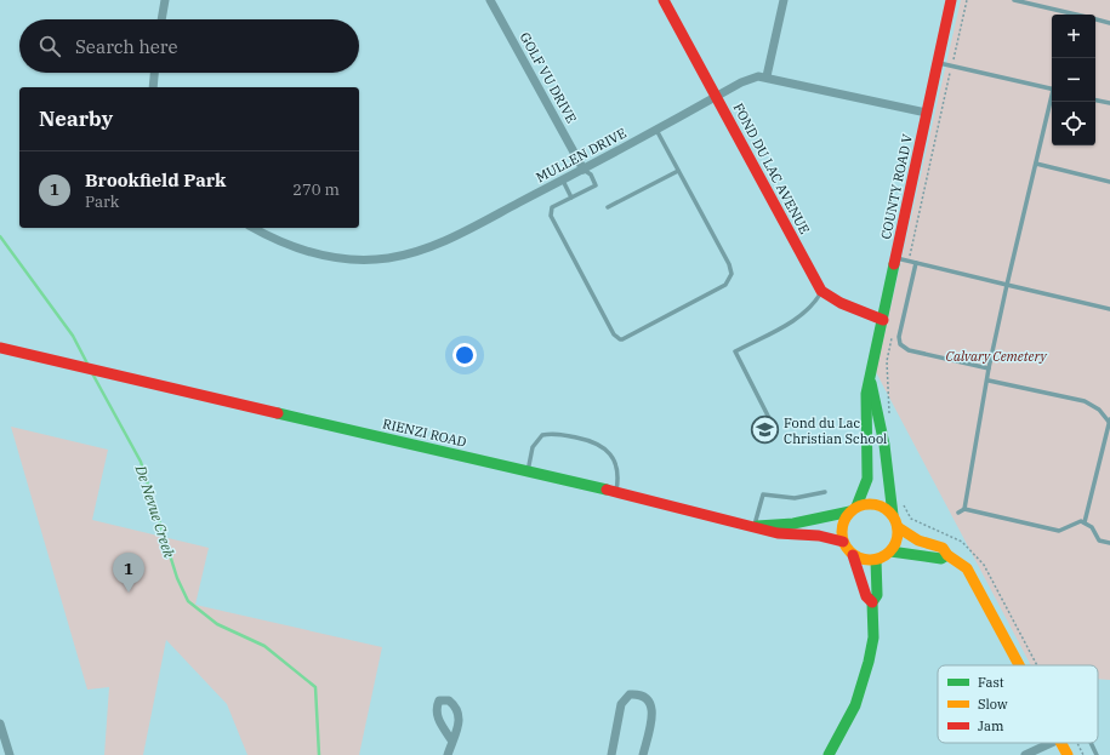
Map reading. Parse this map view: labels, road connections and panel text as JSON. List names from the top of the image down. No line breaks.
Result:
{"streets":{"main road":["FOND DU LAC AVENUE","COUNTY ROAD V","RIENZI ROAD"],"street":["GOLF VU DRIVE","MULLEN DRIVE"]},"crossings":[["GOLF VU DRIVE","MULLEN DRIVE"],["MULLEN DRIVE","FOND DU LAC AVENUE"],["MULLEN DRIVE","COUNTY ROAD V"]],"water":["De Nevue Creek"],"parks":["Calvary Cemetery"],"places":{"school or university":["Fond du Lac Christian School"]},"legend":["Fast","Slow","Jam"],"page":{"map_buttons":["+","−"],"search":"Search here","heading":"Nearby","list":[{"mark":"1","name":"Brookfield Park","note":"Park","value":"270 m"}],"pins":"1"}}
